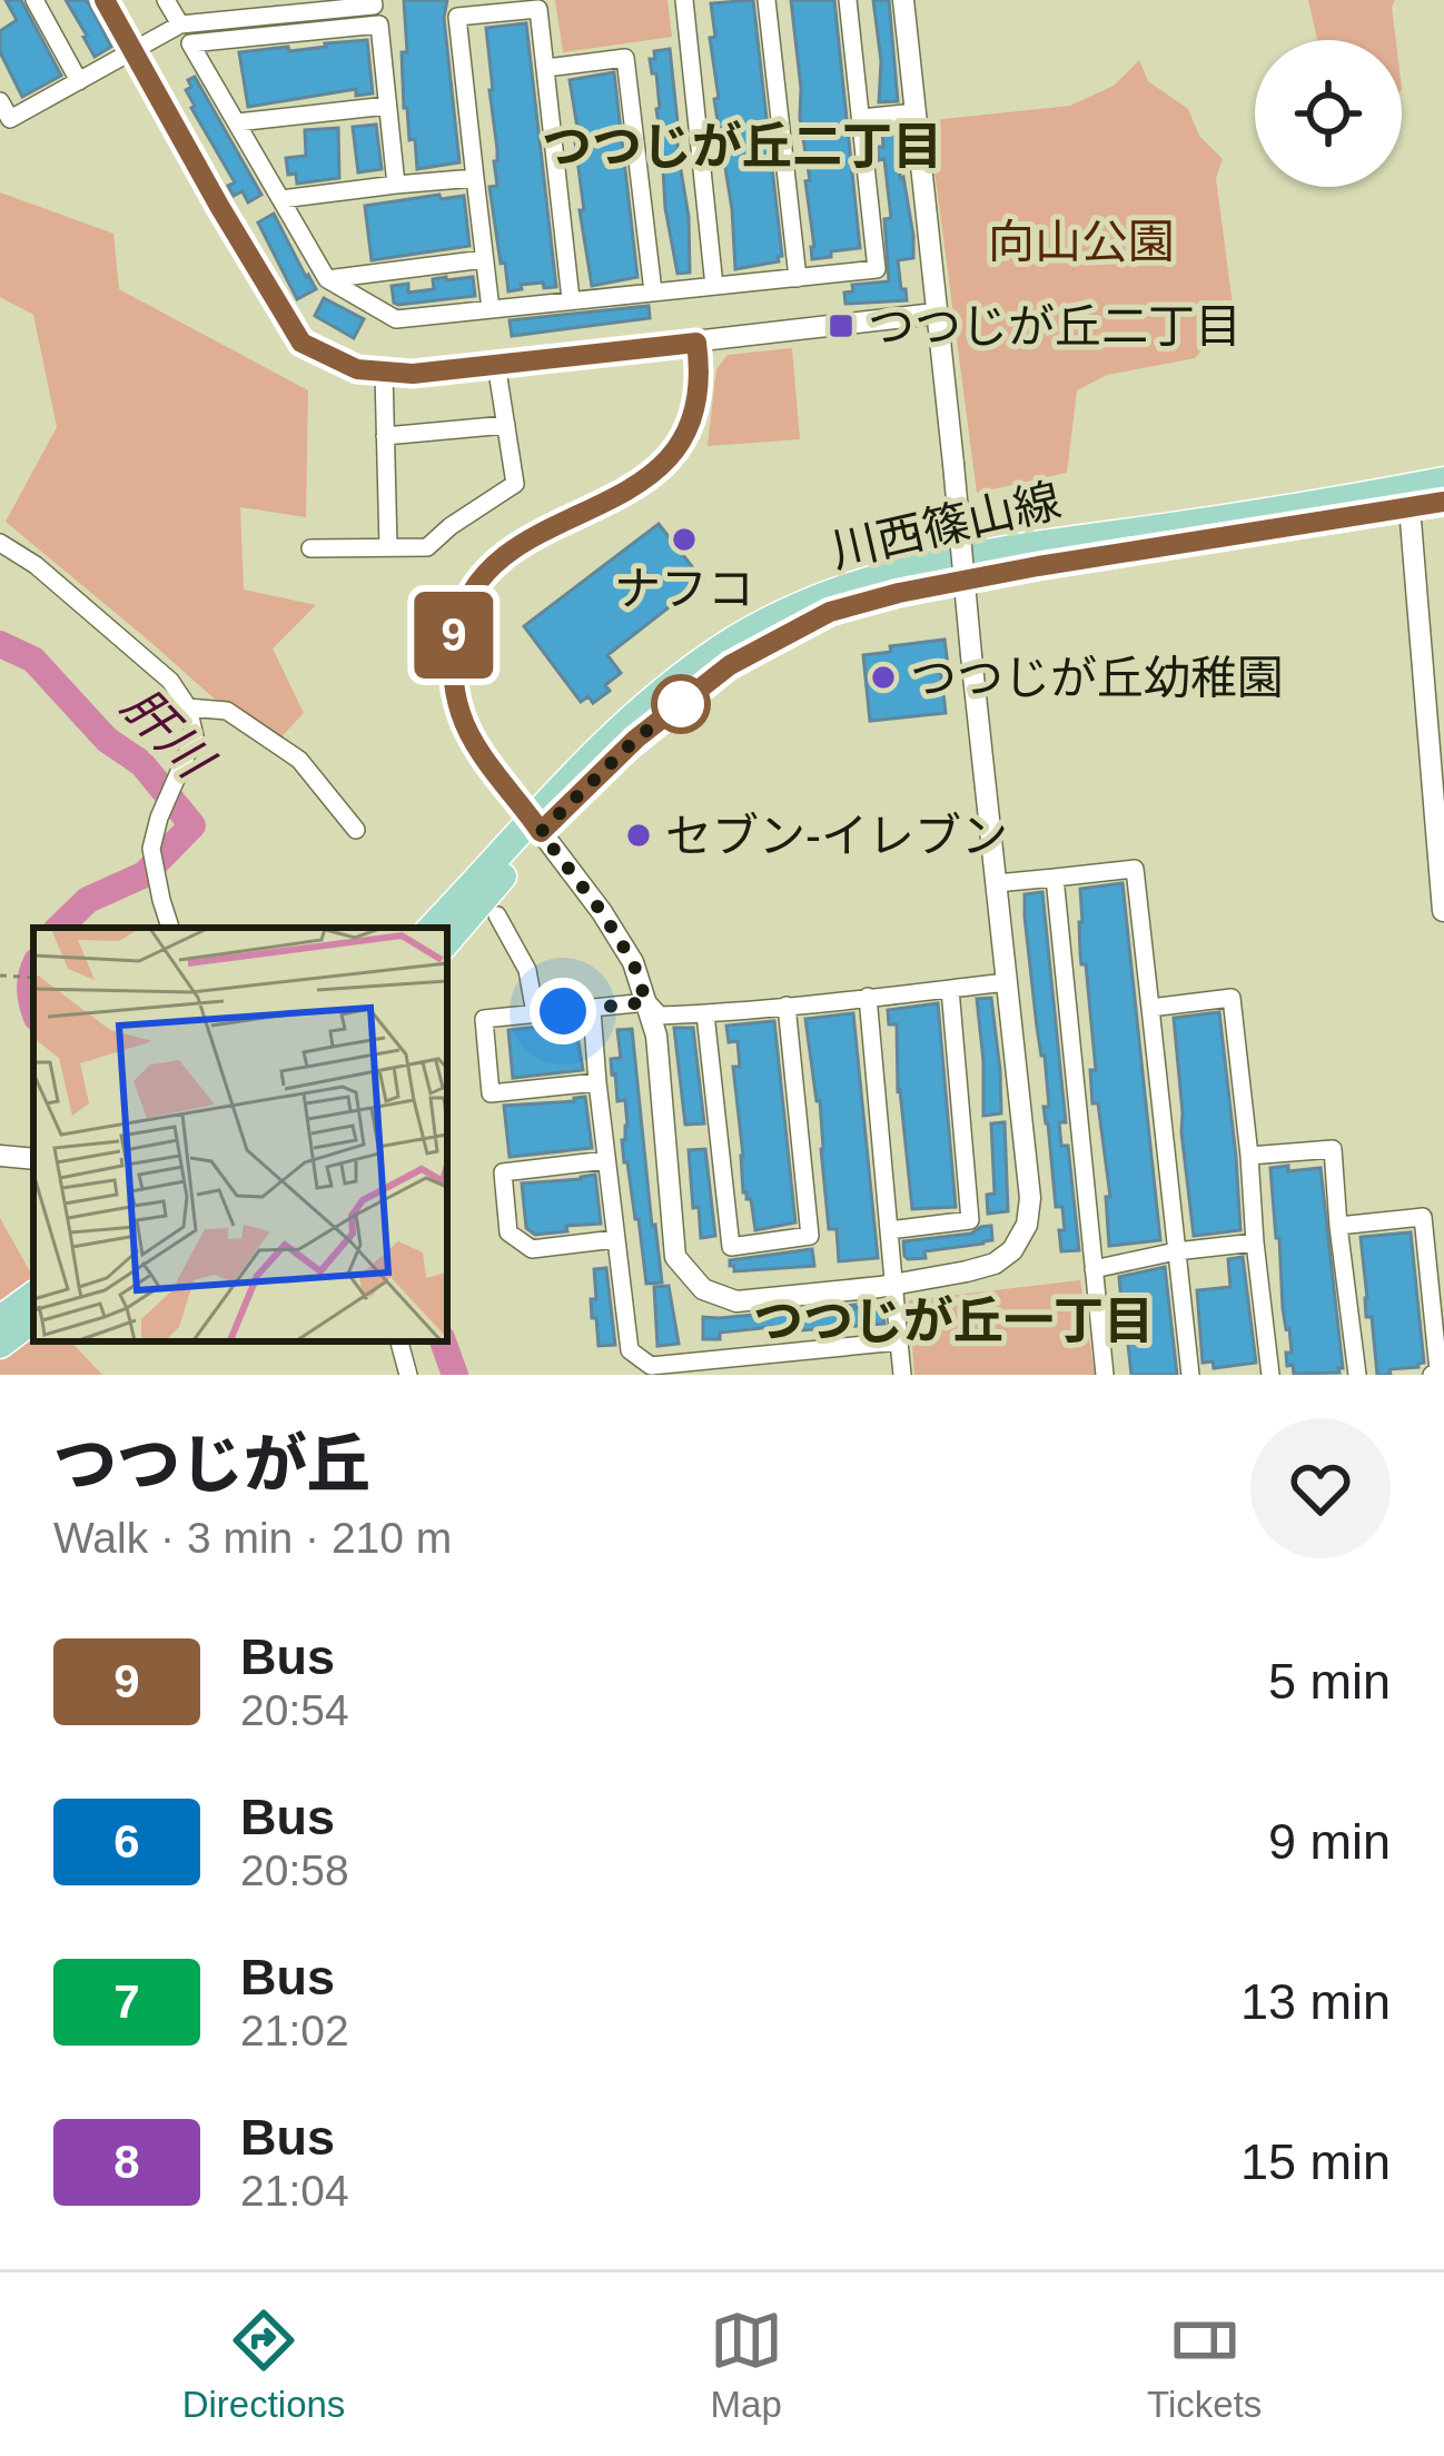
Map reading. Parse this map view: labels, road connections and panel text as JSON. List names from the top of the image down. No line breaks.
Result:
{"streets":{"main road":["川西篠山線"]},"districts":["つつじが丘二丁目","つつじが丘一丁目"],"water":["肝川"],"parks":["向山公園"],"places":{"transit":["つつじが丘二丁目"],"other":["ナフコ","つつじが丘幼稚園","セブン-イレブン"]},"lines":["bus line 9"],"page":{"on_map":"9","heading":["つつじが丘","Walk · 3 min · 210 m"],"list":[{"mark":"9","name":"Bus","note":"20:54","value":"5 min"},{"mark":"6","name":"Bus","note":"20:58","value":"9 min"},{"mark":"7","name":"Bus","note":"21:02","value":"13 min"},{"mark":"8","name":"Bus","note":"21:04","value":"15 min"}],"tabs":["Directions","Map","Tickets"]}}
